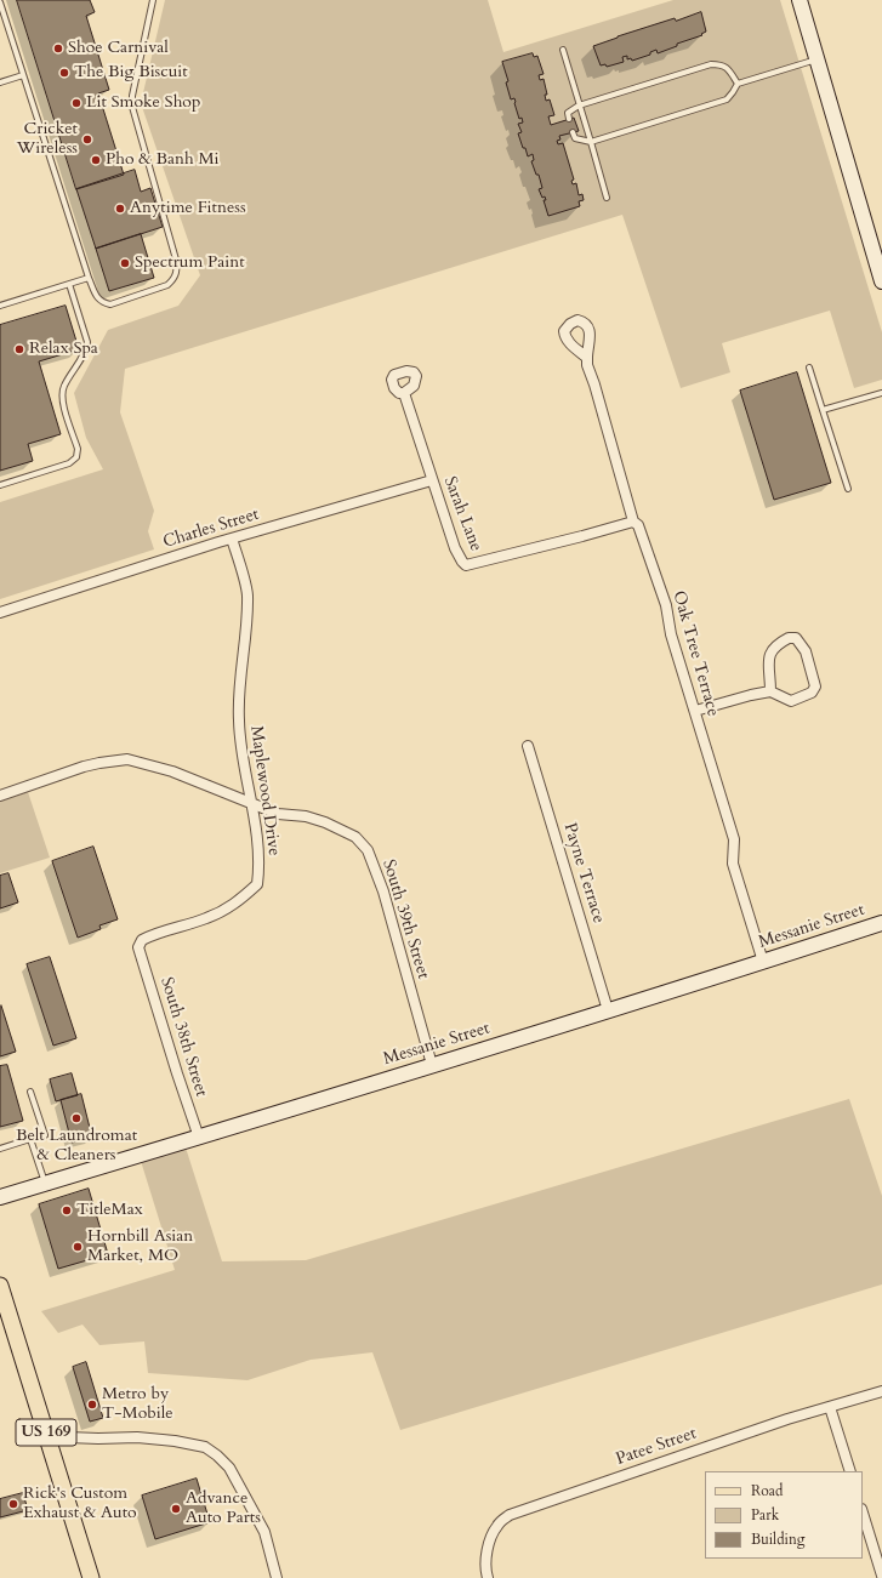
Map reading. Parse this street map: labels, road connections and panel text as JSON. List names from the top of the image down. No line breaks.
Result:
{"streets":{"main road":["US 169"],"street":["Sarah Lane","Charles Street","Oak Tree Terrace","Maplewood Drive","Payne Terrace","South 39th Street","Messanie Street","South 38th Street","Patee Street"]},"crossings":[["Sarah Lane","Charles Street"],["Sarah Lane","Oak Tree Terrace"],["Charles Street","Maplewood Drive"],["Oak Tree Terrace","Messanie Street"],["Maplewood Drive","South 39th Street"],["Maplewood Drive","South 38th Street"],["Payne Terrace","Messanie Street"],["South 39th Street","Messanie Street"],["Messanie Street","South 38th Street"]],"places":["Shoe Carnival","The Big Biscuit","Lit Smoke Shop","Cricket Wireless","Pho & Banh Mi","Anytime Fitness","Spectrum Paint","Relax Spa","Belt Laundromat & Cleaners","TitleMax","Hornbill Asian Market, MO","Metro by T-Mobile","Rick's Custom Exhaust & Auto","Advance Auto Parts"],"legend":["Road","Park","Building"]}
